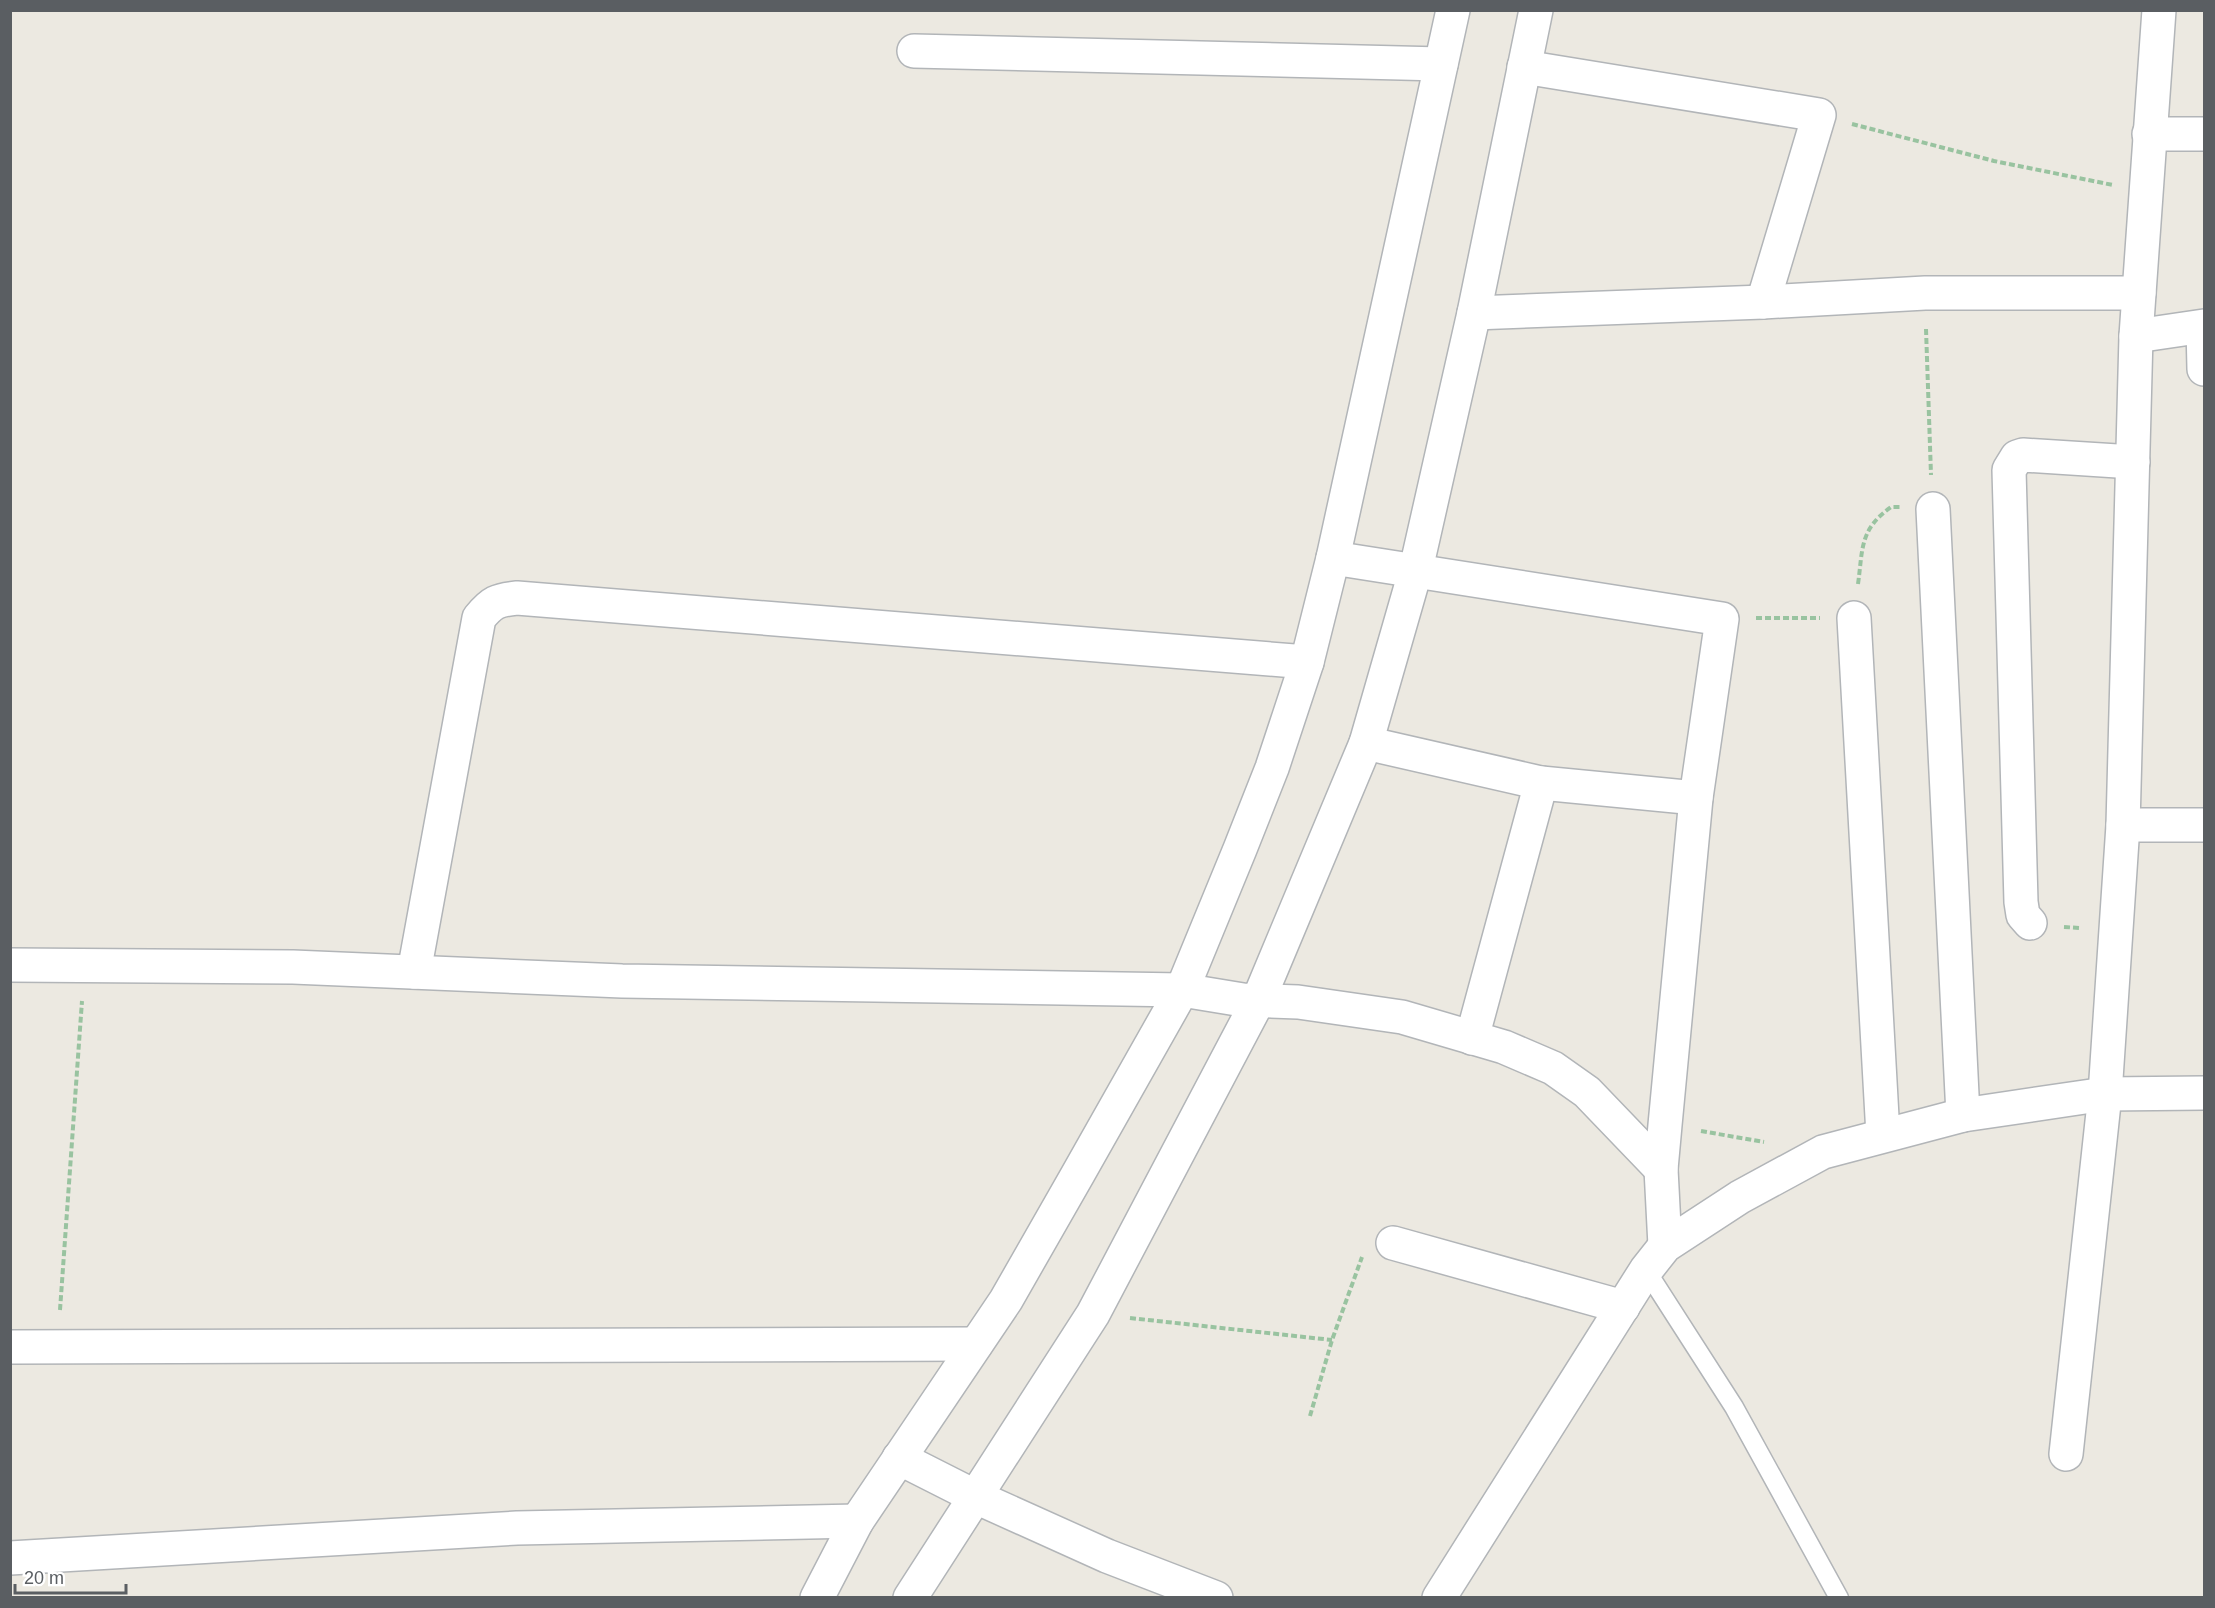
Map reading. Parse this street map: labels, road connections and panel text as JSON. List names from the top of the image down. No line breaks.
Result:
{"scale_bar":"20 m"}
